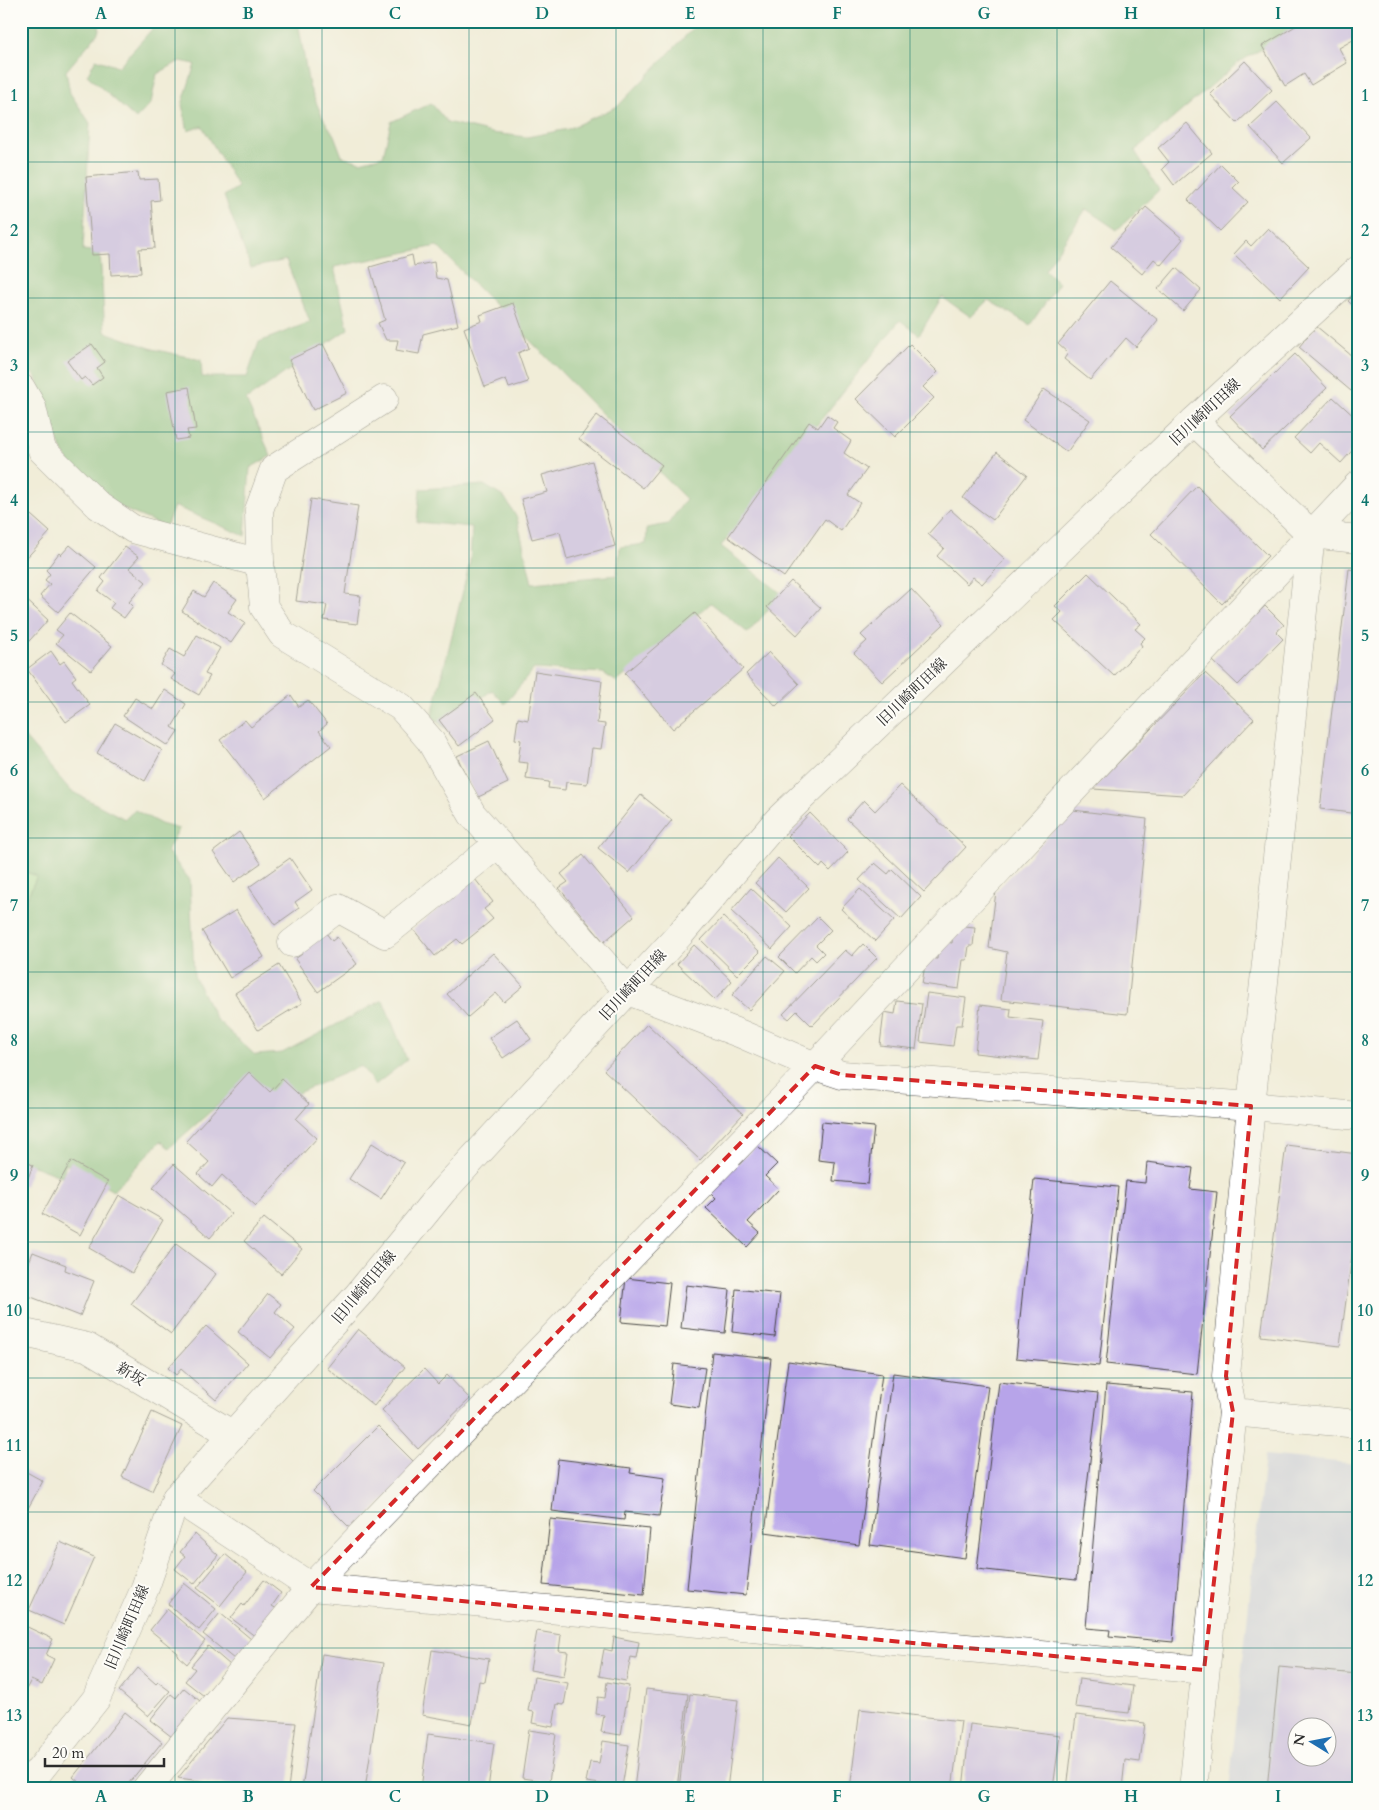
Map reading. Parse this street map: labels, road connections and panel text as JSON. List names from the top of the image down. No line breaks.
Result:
{"streets":{"street":["旧川崎町田線","新坂"]},"crossings":[["旧川崎町田線","新坂"]],"scale_bar":"20 m","north":"left","grid":{"columns":["A","B","C","D","E","F","G","H","I"],"rows":["1","2","3","4","5","6","7","8","9","10","11","12","13"]}}
